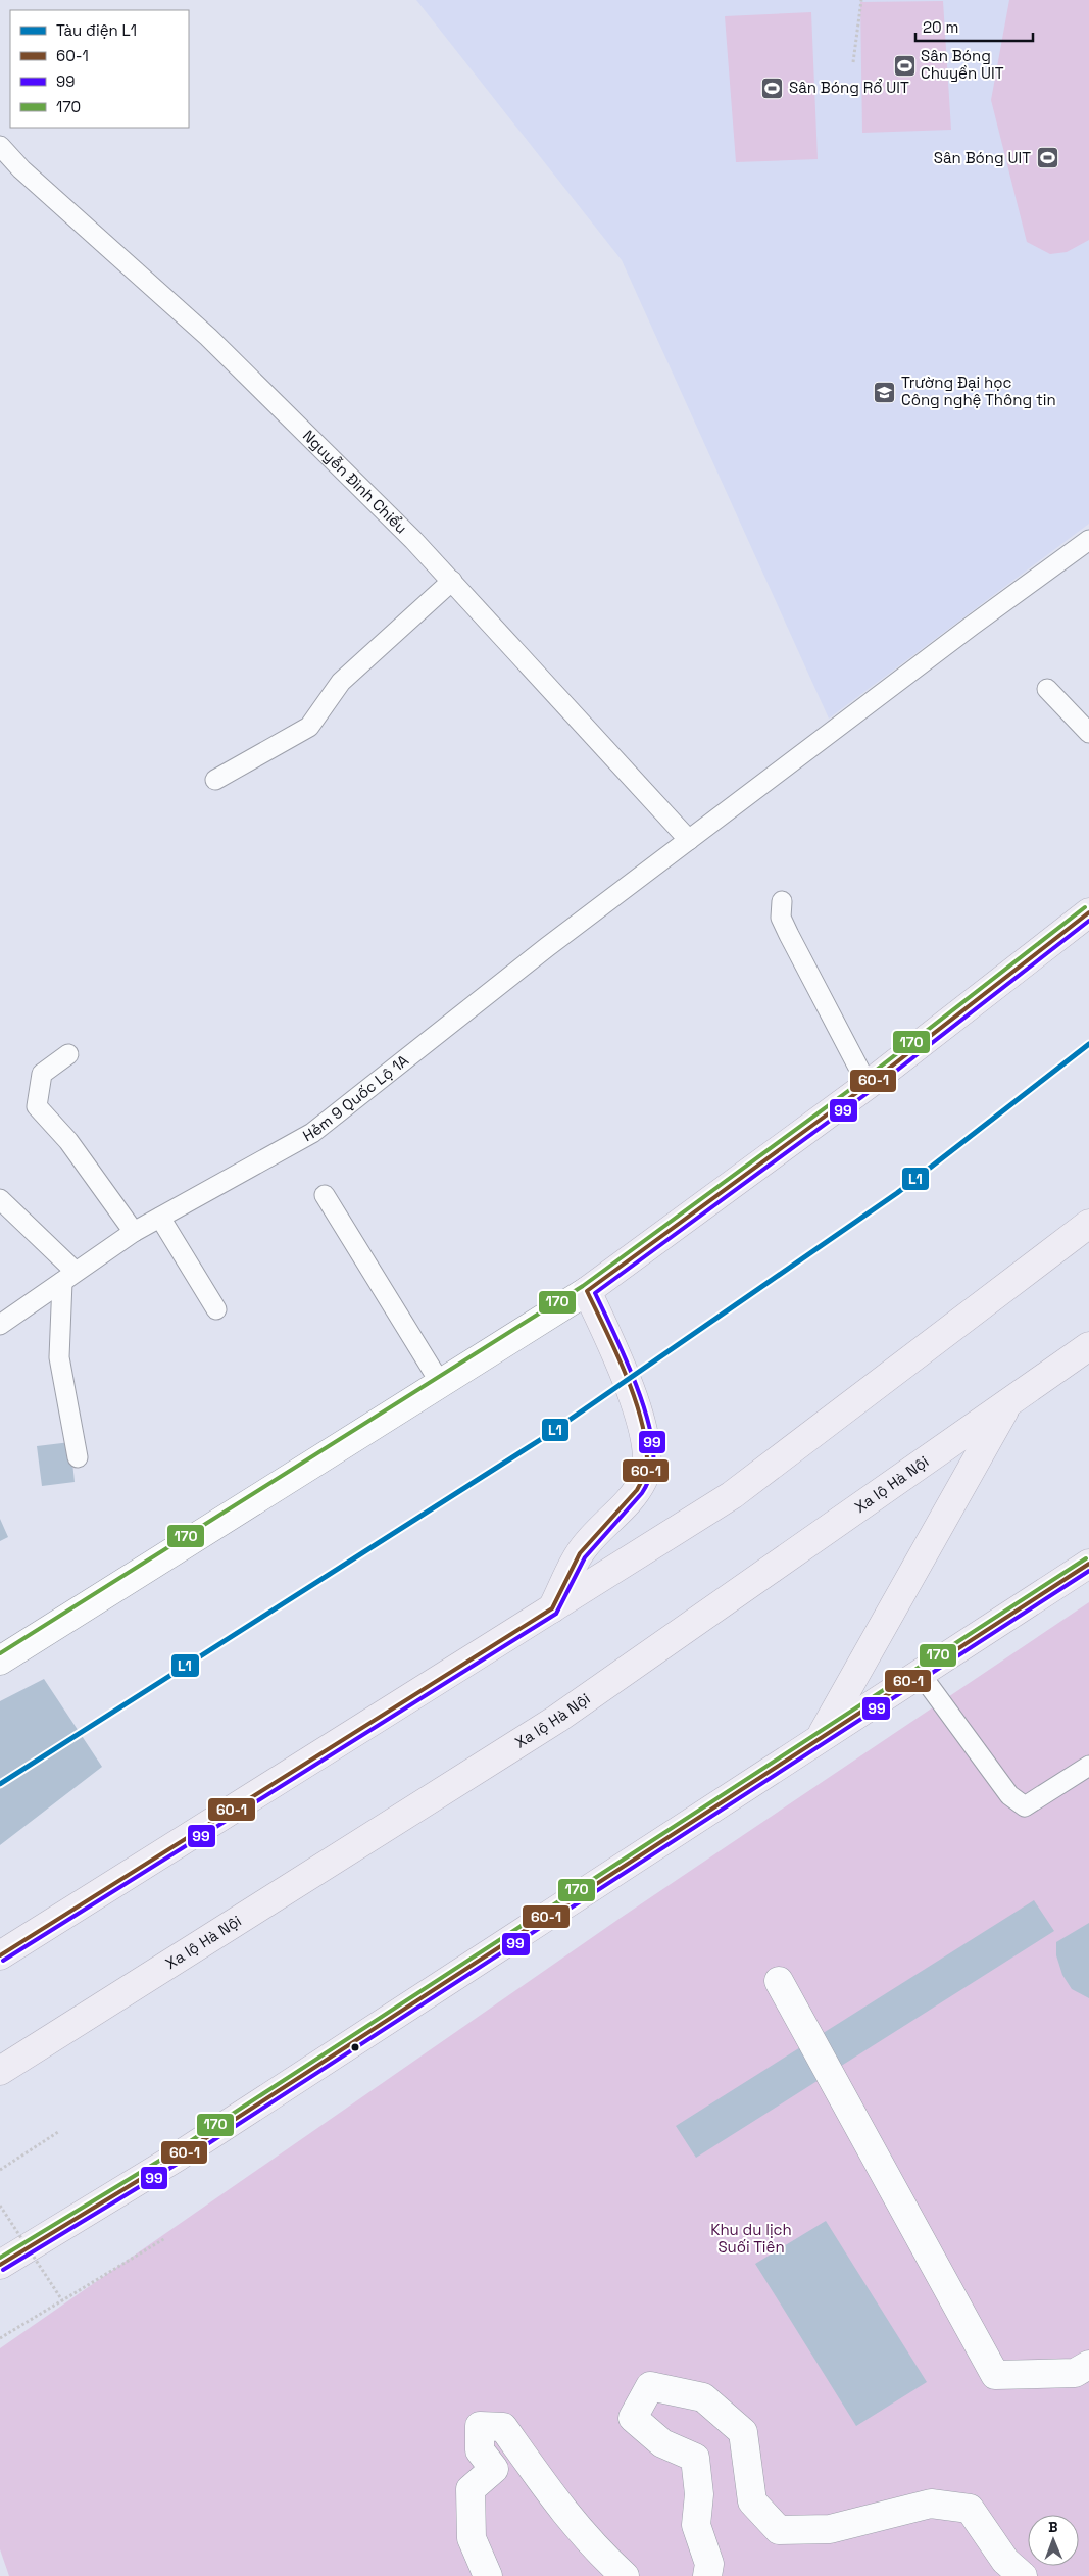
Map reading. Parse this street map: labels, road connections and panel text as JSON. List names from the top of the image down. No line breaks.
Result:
{"streets":{"highway":["Xa lộ Hà Nội"],"lane":["Nguyễn Đình Chiểu","Hẻm 9 Quốc Lộ 1A"]},"crossings":[["Nguyễn Đình Chiểu","Hẻm 9 Quốc Lộ 1A"]],"parks":["Khu du lịch Suối Tiên"],"places":{"sports":["Sân Bóng Chuyền UIT","Sân Bóng Rổ UIT","Sân Bóng UIT"],"school or university":["Trường Đại học Công nghệ Thông tin"]},"lines":["transit line 170","transit line 60-1","transit line 99","metro line L1"],"legend":["Tàu điện L1","60-1","99","170"],"scale_bar":"20 m","north":"top"}
